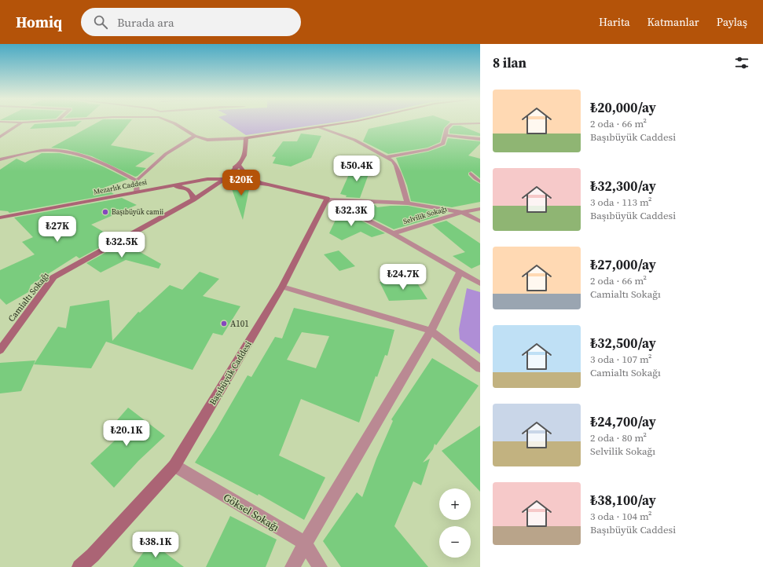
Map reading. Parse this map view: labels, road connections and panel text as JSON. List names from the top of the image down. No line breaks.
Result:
{"streets":{"main road":["Mezarlık Caddesi","Camialtı Sokağı","Başıbüyük Caddesi"],"street":["Selvilik Sokağı","Göksel Sokağı"]},"crossings":[["Mezarlık Caddesi","Camialtı Sokağı"],["Başıbüyük Caddesi","Göksel Sokağı"]],"places":["Başıbüyük camii","A101"],"page":{"header":"Homiq","search":"Burada ara","nav":["Harita","Katmanlar","Paylaş"],"heading":"8 ilan","list":[{"name":"₺20,000/ay","note":"2 oda · 66 m² · Başıbüyük Caddesi"},{"name":"₺32,300/ay","note":"3 oda · 113 m² · Başıbüyük Caddesi"},{"name":"₺27,000/ay","note":"2 oda · 66 m² · Camialtı Sokağı"},{"name":"₺32,500/ay","note":"3 oda · 107 m² · Camialtı Sokağı"},{"name":"₺24,700/ay","note":"2 oda · 80 m² · Selvilik Sokağı"},{"name":"₺38,100/ay","note":"3 oda · 104 m² · Başıbüyük Caddesi"}],"price":["₺50.4K","₺20K","₺32.3K","₺27K","₺32.5K","₺24.7K","₺20.1K","₺38.1K"],"map_buttons":["+","−"]}}
